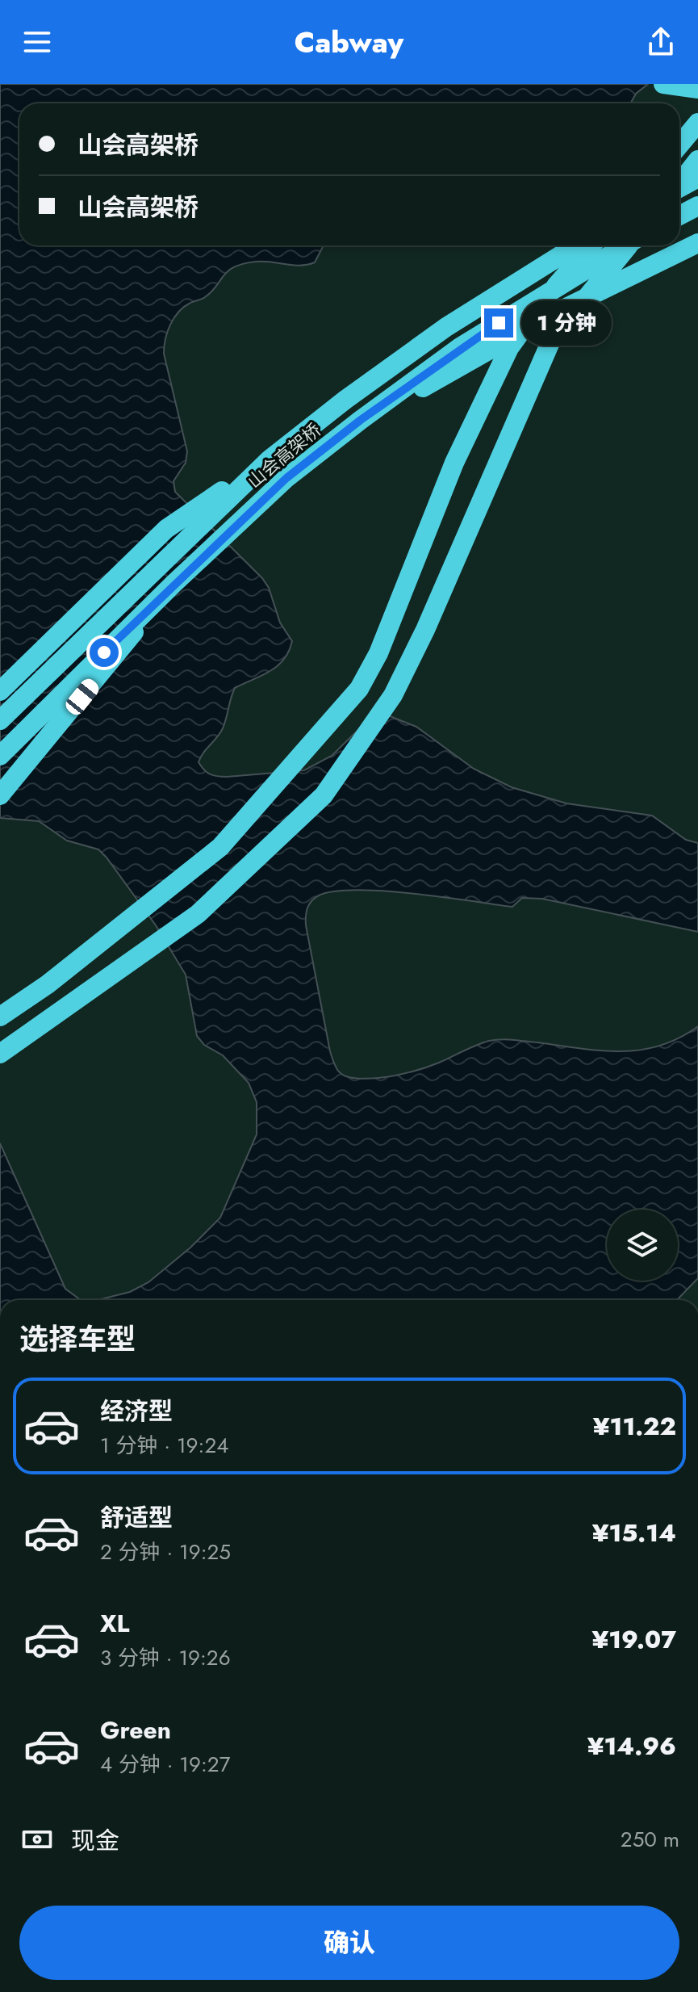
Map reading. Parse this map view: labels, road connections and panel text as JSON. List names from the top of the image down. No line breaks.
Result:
{"streets":{"highway":["山会高架桥"]},"page":{"header":"Cabway","banner":["山会高架桥","山会高架桥"],"bubble":"1 分钟","heading":"选择车型","list":[{"name":"经济型","note":"1 分钟 · 19:24","value":"¥11.22"},{"name":"舒适型","note":"2 分钟 · 19:25","value":"¥15.14"},{"name":"XL","note":"3 分钟 · 19:26","value":"¥19.07"},{"name":"Green","note":"4 分钟 · 19:27","value":"¥14.96"}],"pay":["现金","250 m"],"buttons":"确认"}}
